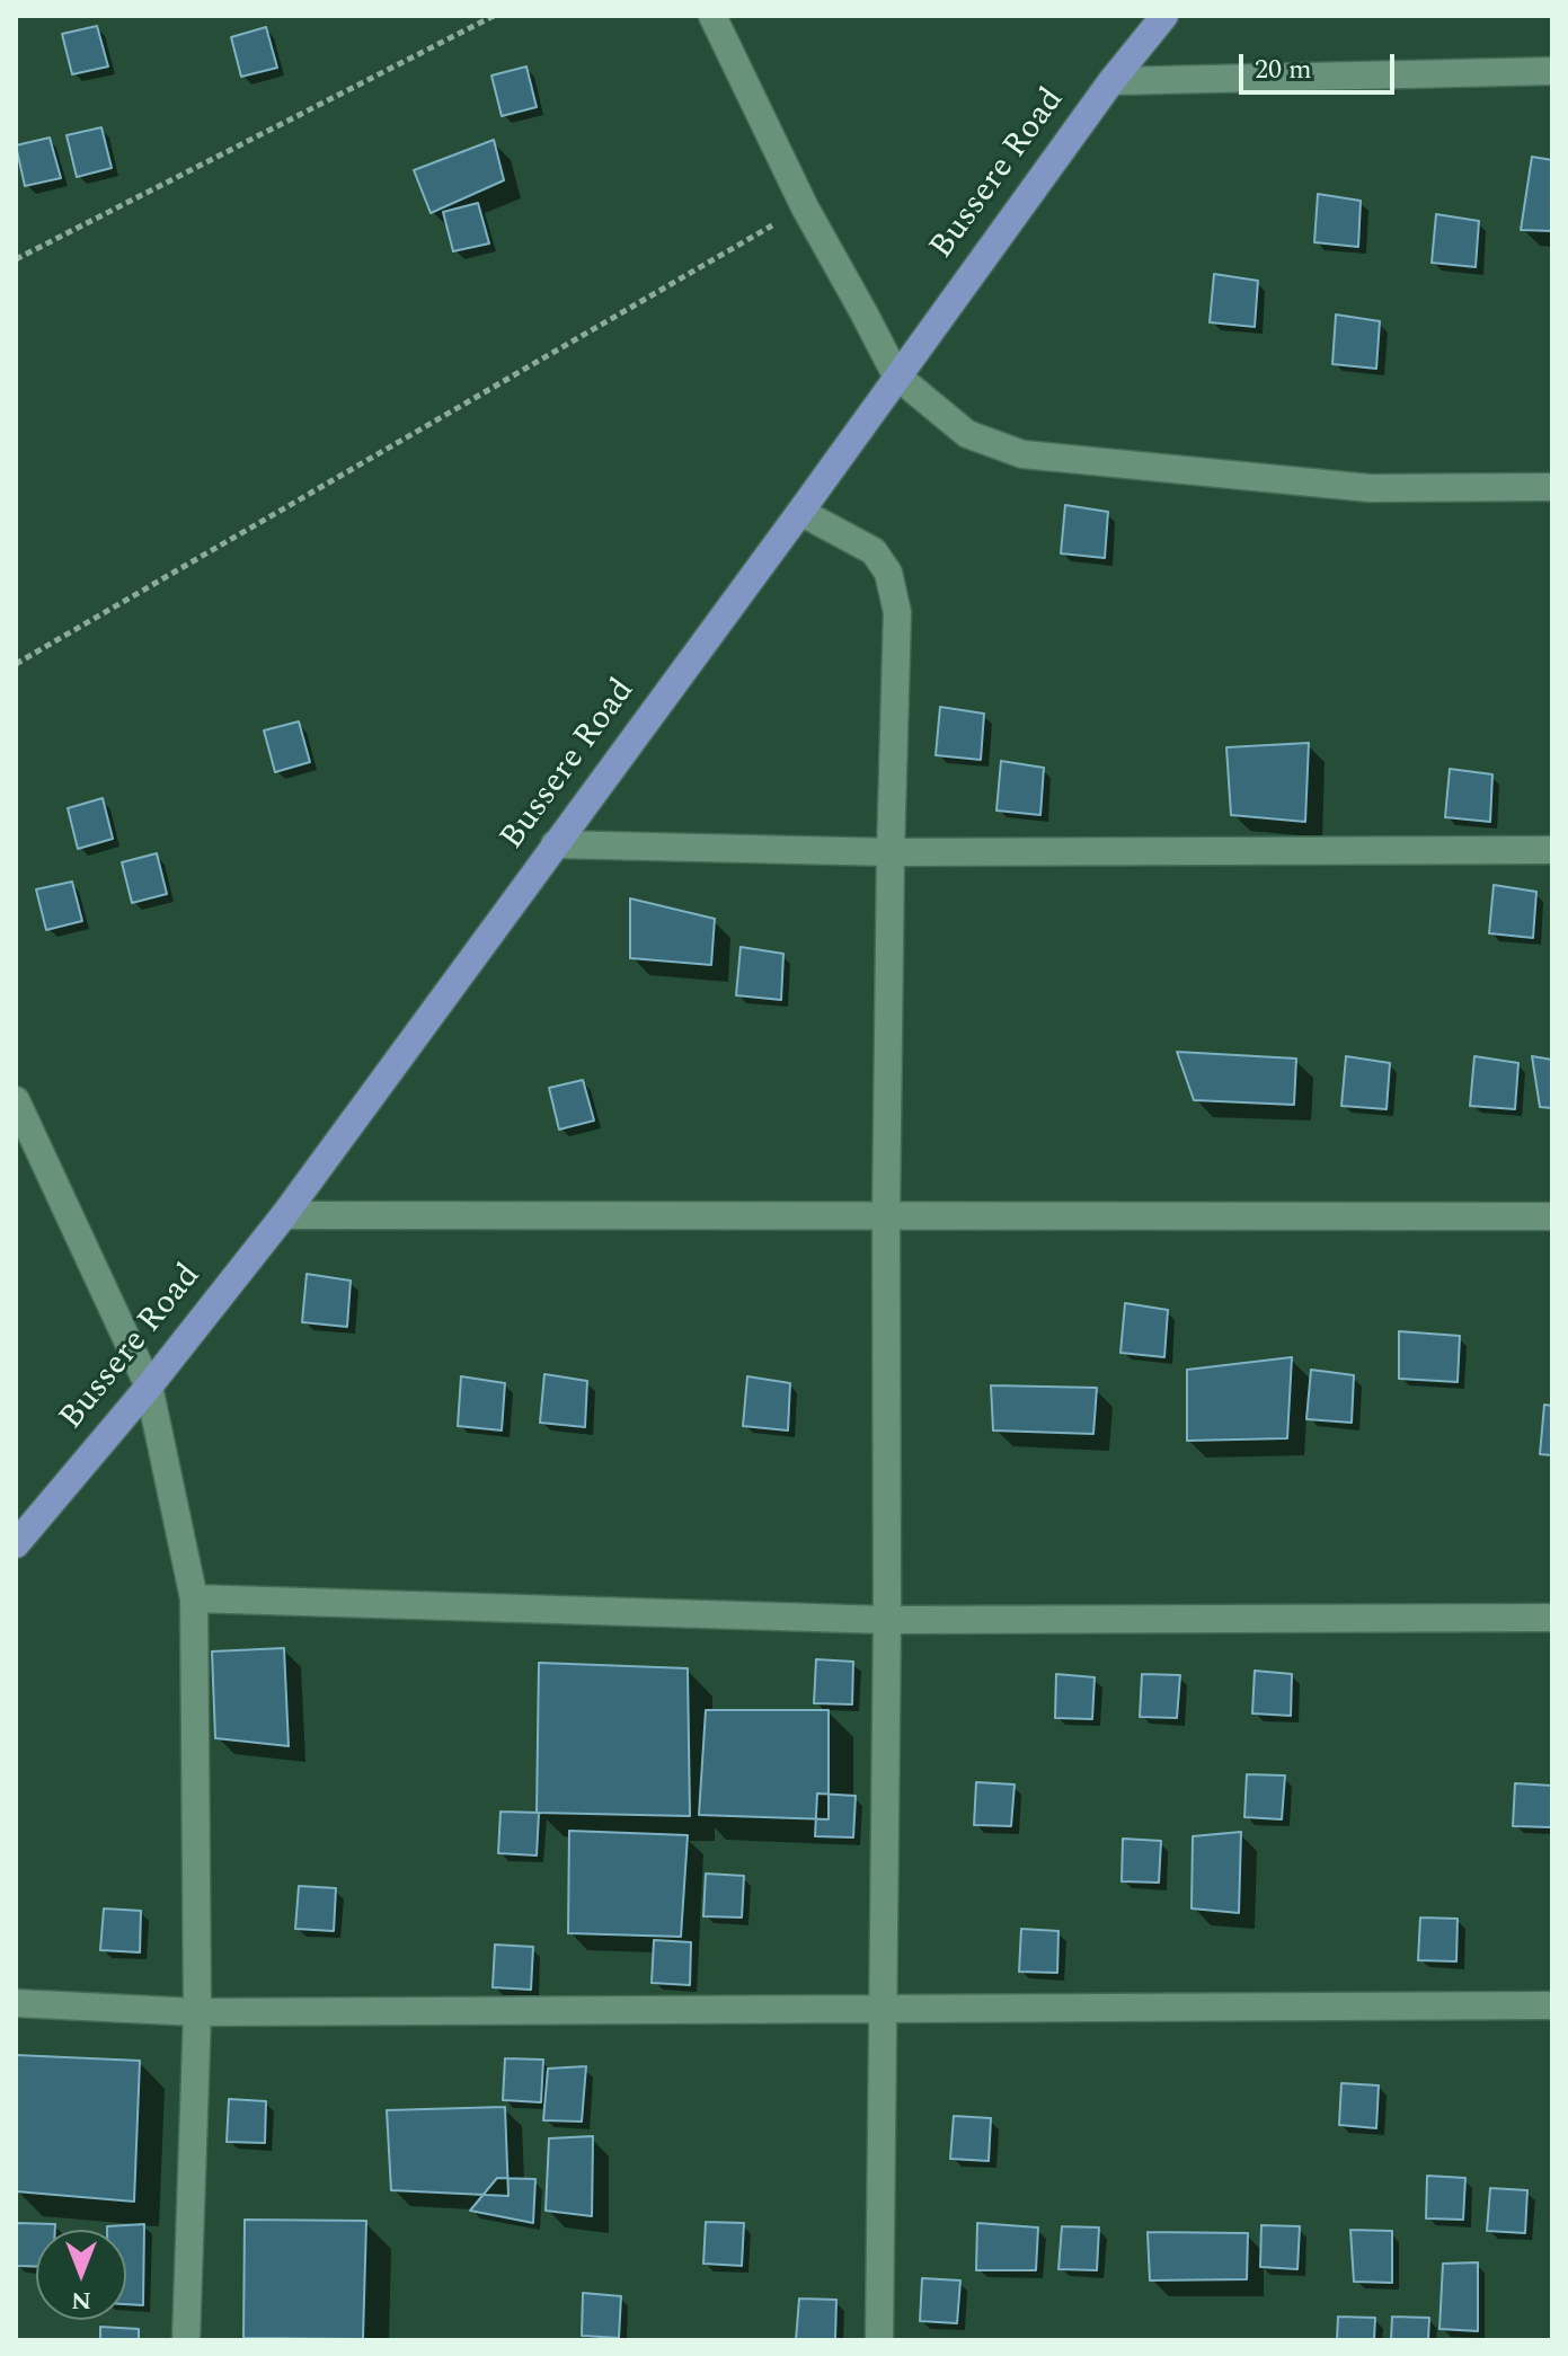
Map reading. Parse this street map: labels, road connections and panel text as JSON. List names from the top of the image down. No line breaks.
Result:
{"streets":{"main road":["Bussere Road"]},"scale_bar":"20 m","north":"bottom"}
